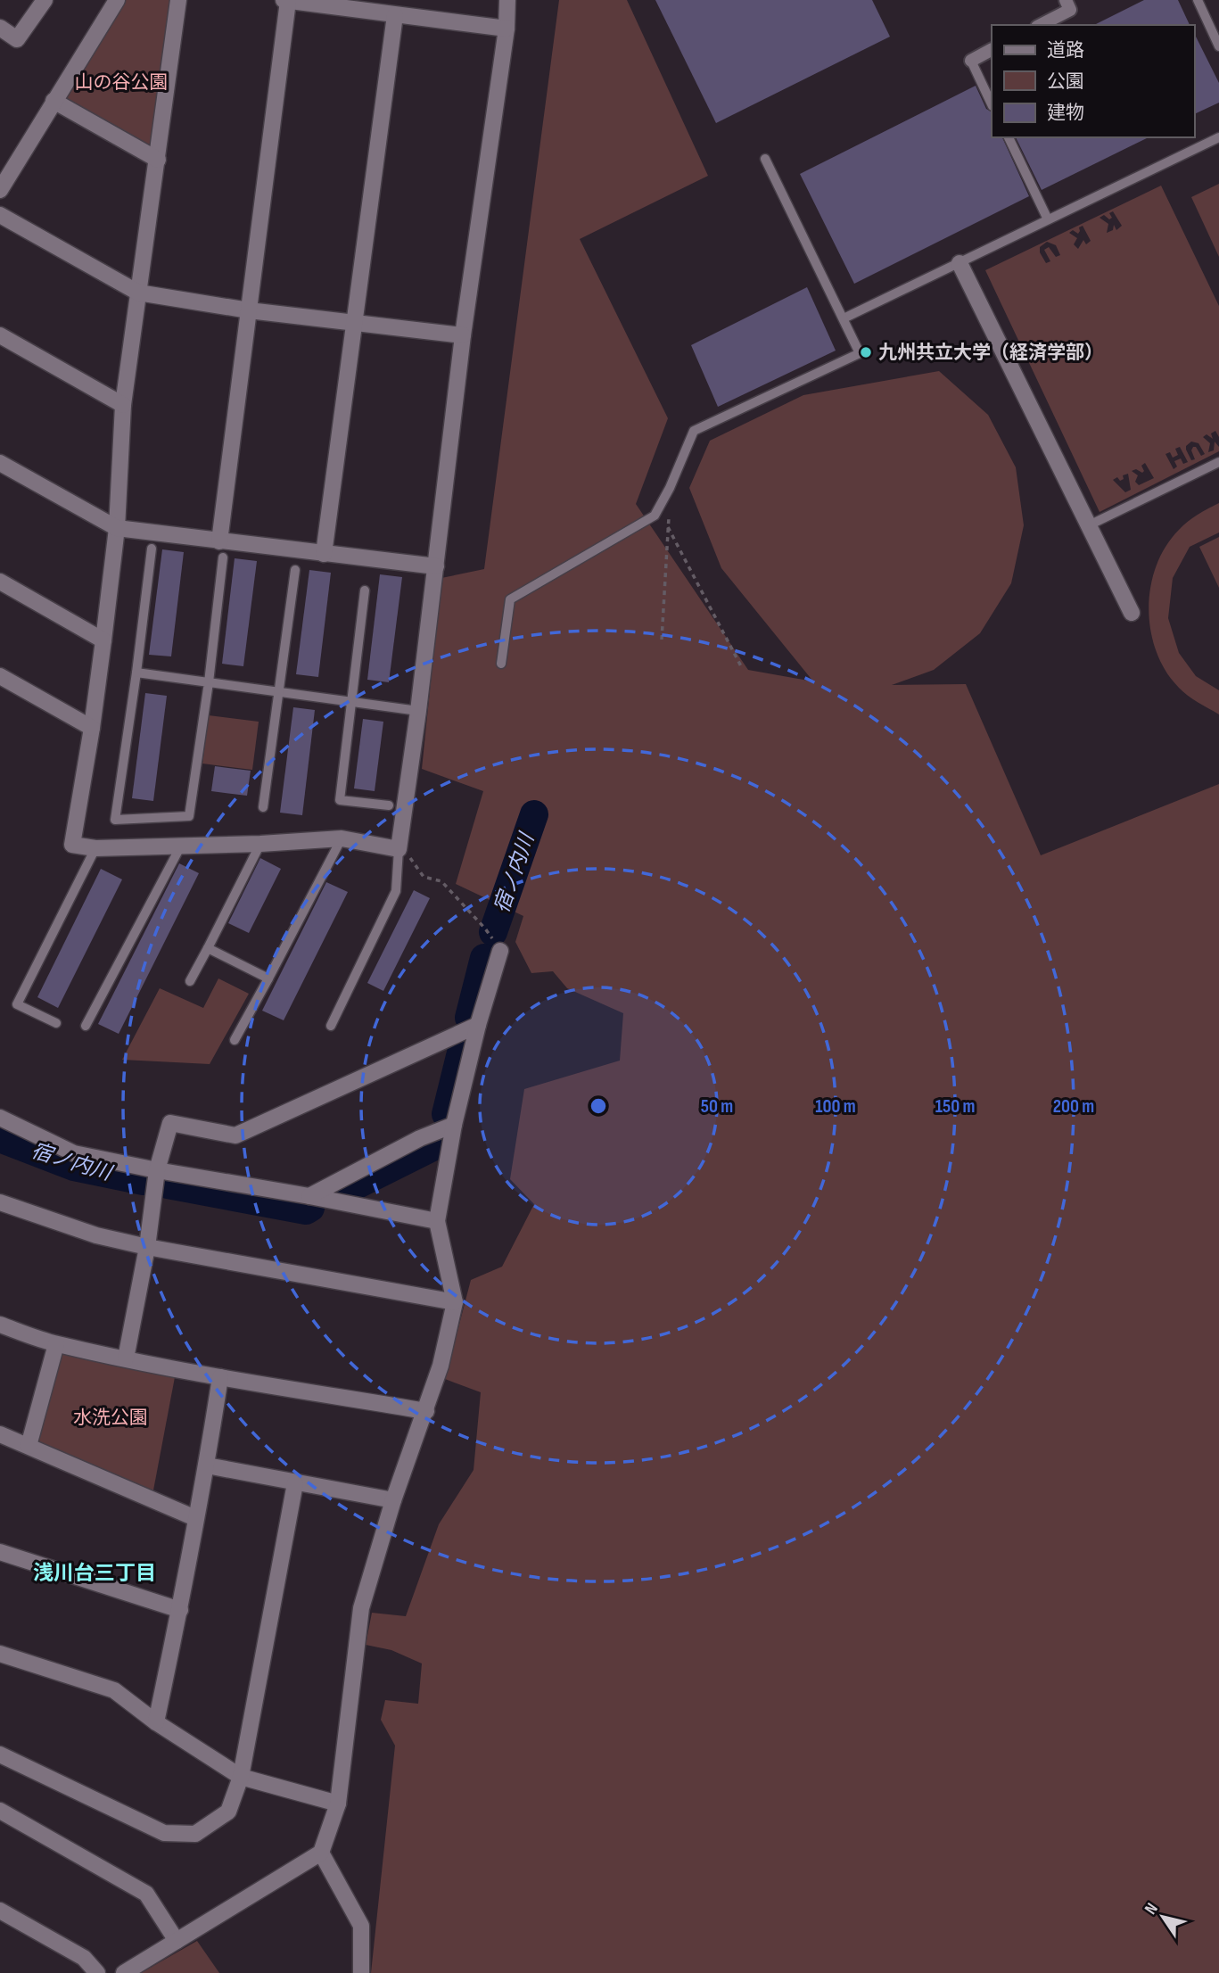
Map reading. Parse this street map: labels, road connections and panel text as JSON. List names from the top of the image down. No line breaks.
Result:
{"districts":["浅川台三丁目"],"water":["宿ノ内川"],"parks":["山の谷公園","水洗公園"],"places":["九州共立大学（経済学部）"],"legend":["道路","公園","建物"],"north":"top left","rings":["50 m","100 m","150 m","200 m"]}
